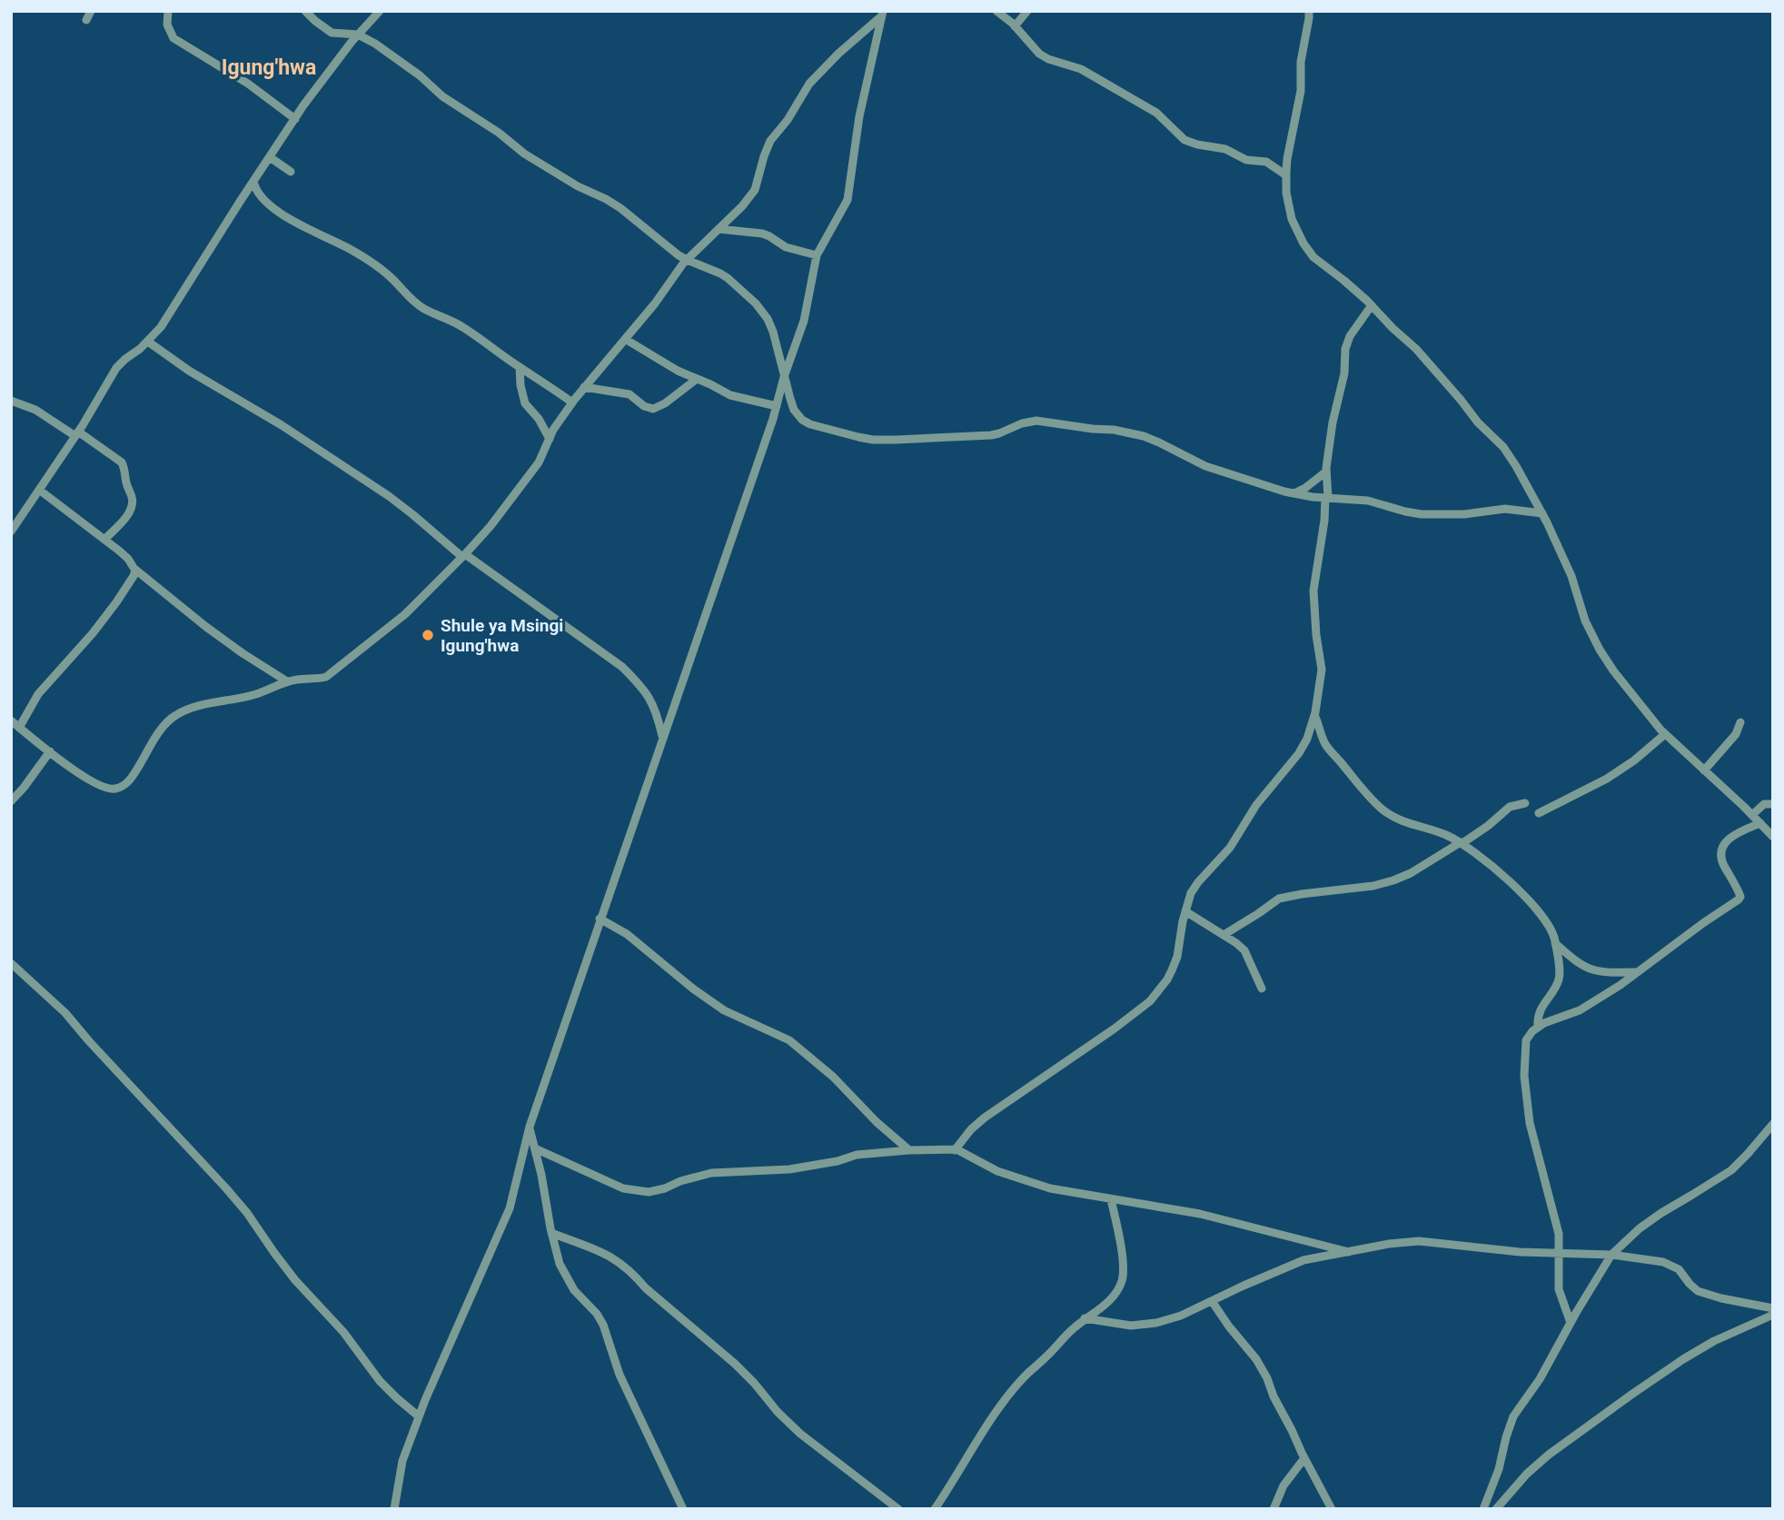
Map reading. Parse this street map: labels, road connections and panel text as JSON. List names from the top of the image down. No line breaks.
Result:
{"districts":["Igung'hwa"],"places":["Shule ya Msingi Igung'hwa"]}
